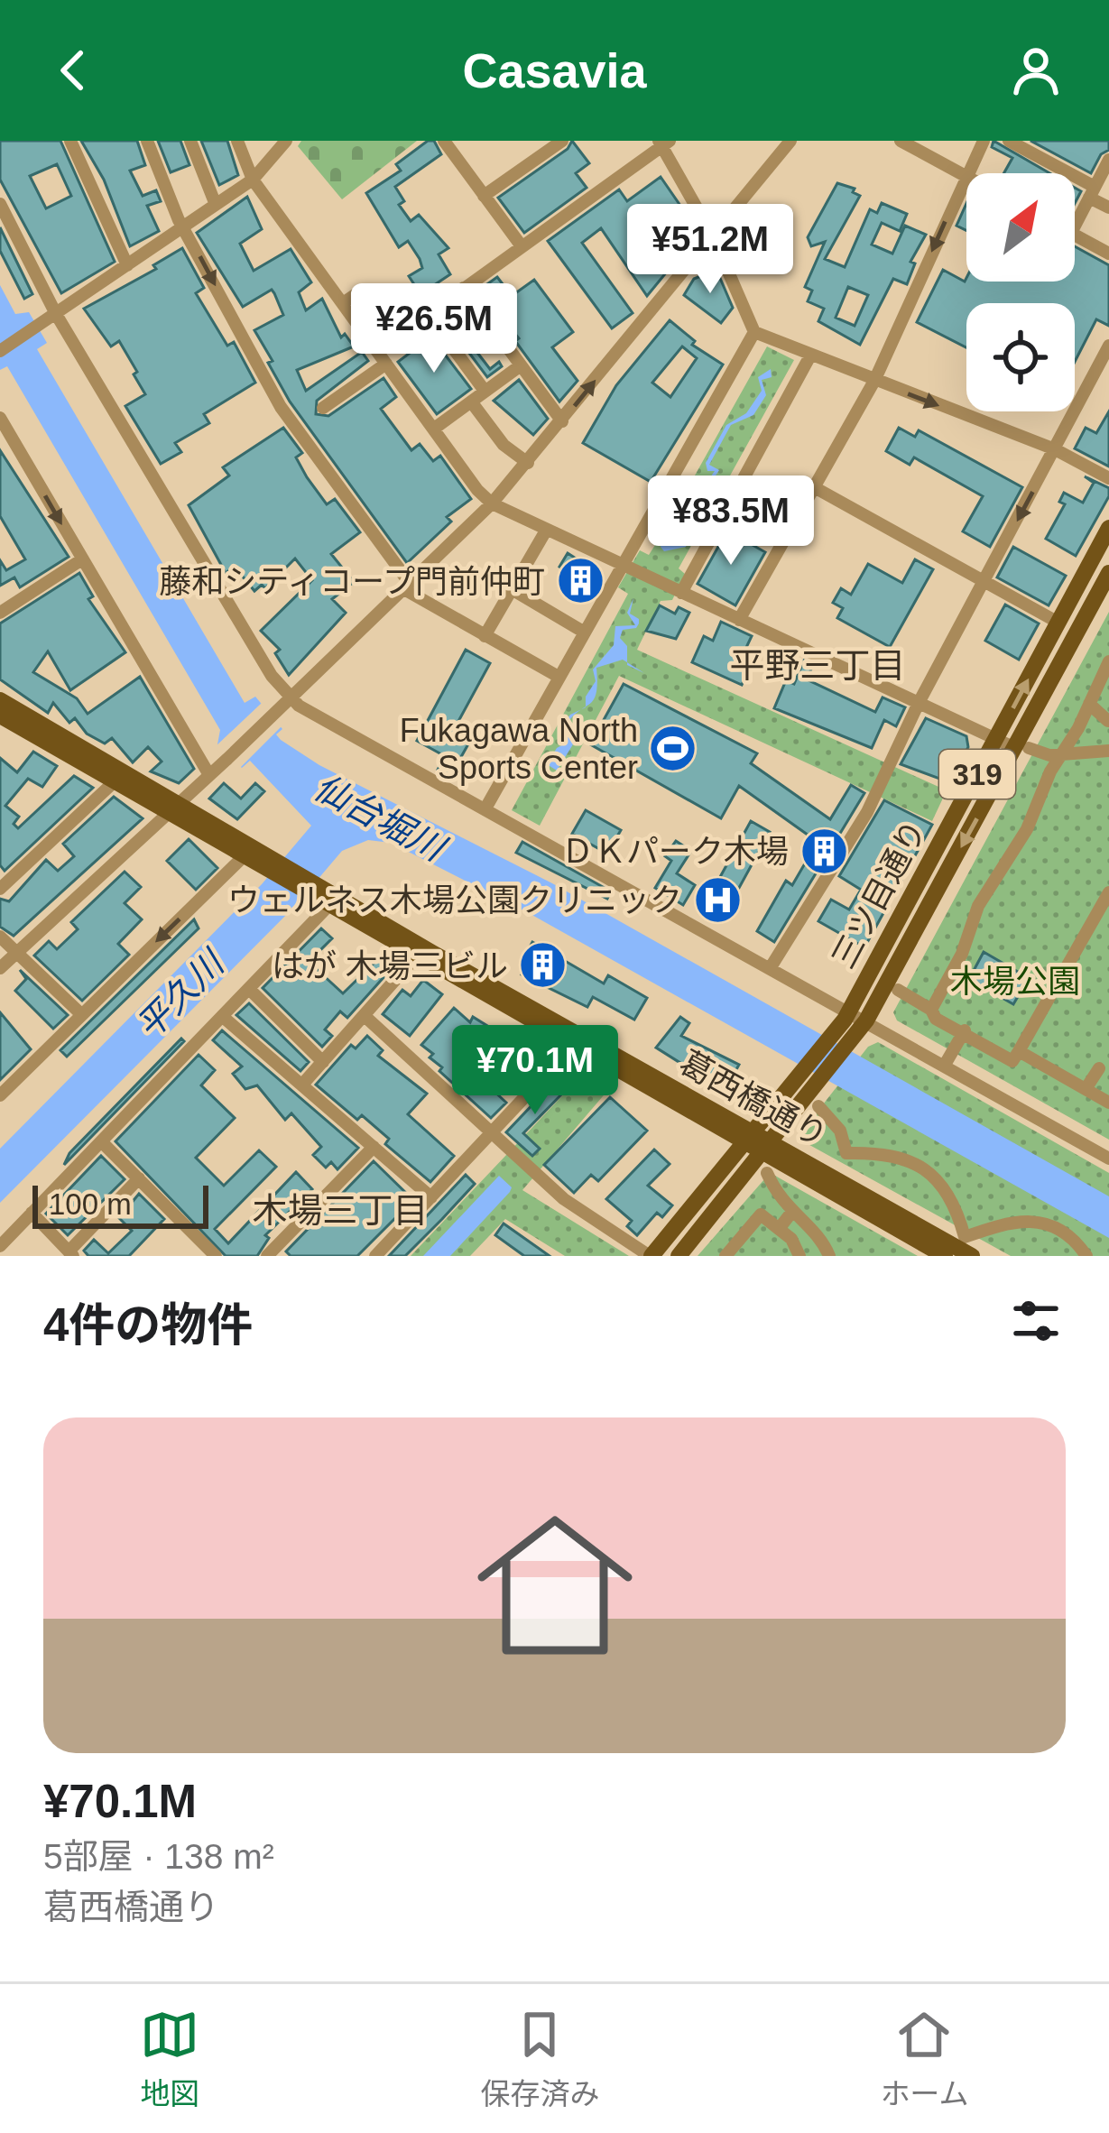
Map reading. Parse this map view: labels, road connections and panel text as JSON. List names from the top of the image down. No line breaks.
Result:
{"streets":{"main road":["319","三ツ目通り","葛西橋通り"]},"crossings":[["三ツ目通り","葛西橋通り"]],"districts":["平野三丁目","木場三丁目"],"water":["仙台堀川","平久川"],"parks":["木場公園"],"places":{"building":["藤和シティコープ門前仲町","ＤＫパーク木場","はが 木場三ビル"],"sports":["Fukagawa North Sports Center"],"hospital":["ウェルネス木場公園クリニック"]},"scale_bar":"100 m","north":"top right","page":{"header":"Casavia","price":["¥51.2M","¥26.5M","¥83.5M","¥70.1M"],"scale":"100 m","heading":"4件の物件","list":[{"name":"¥70.1M","note":"5部屋 · 138 m² · 葛西橋通り"}],"tabs":["地図","保存済み","ホーム"]}}
